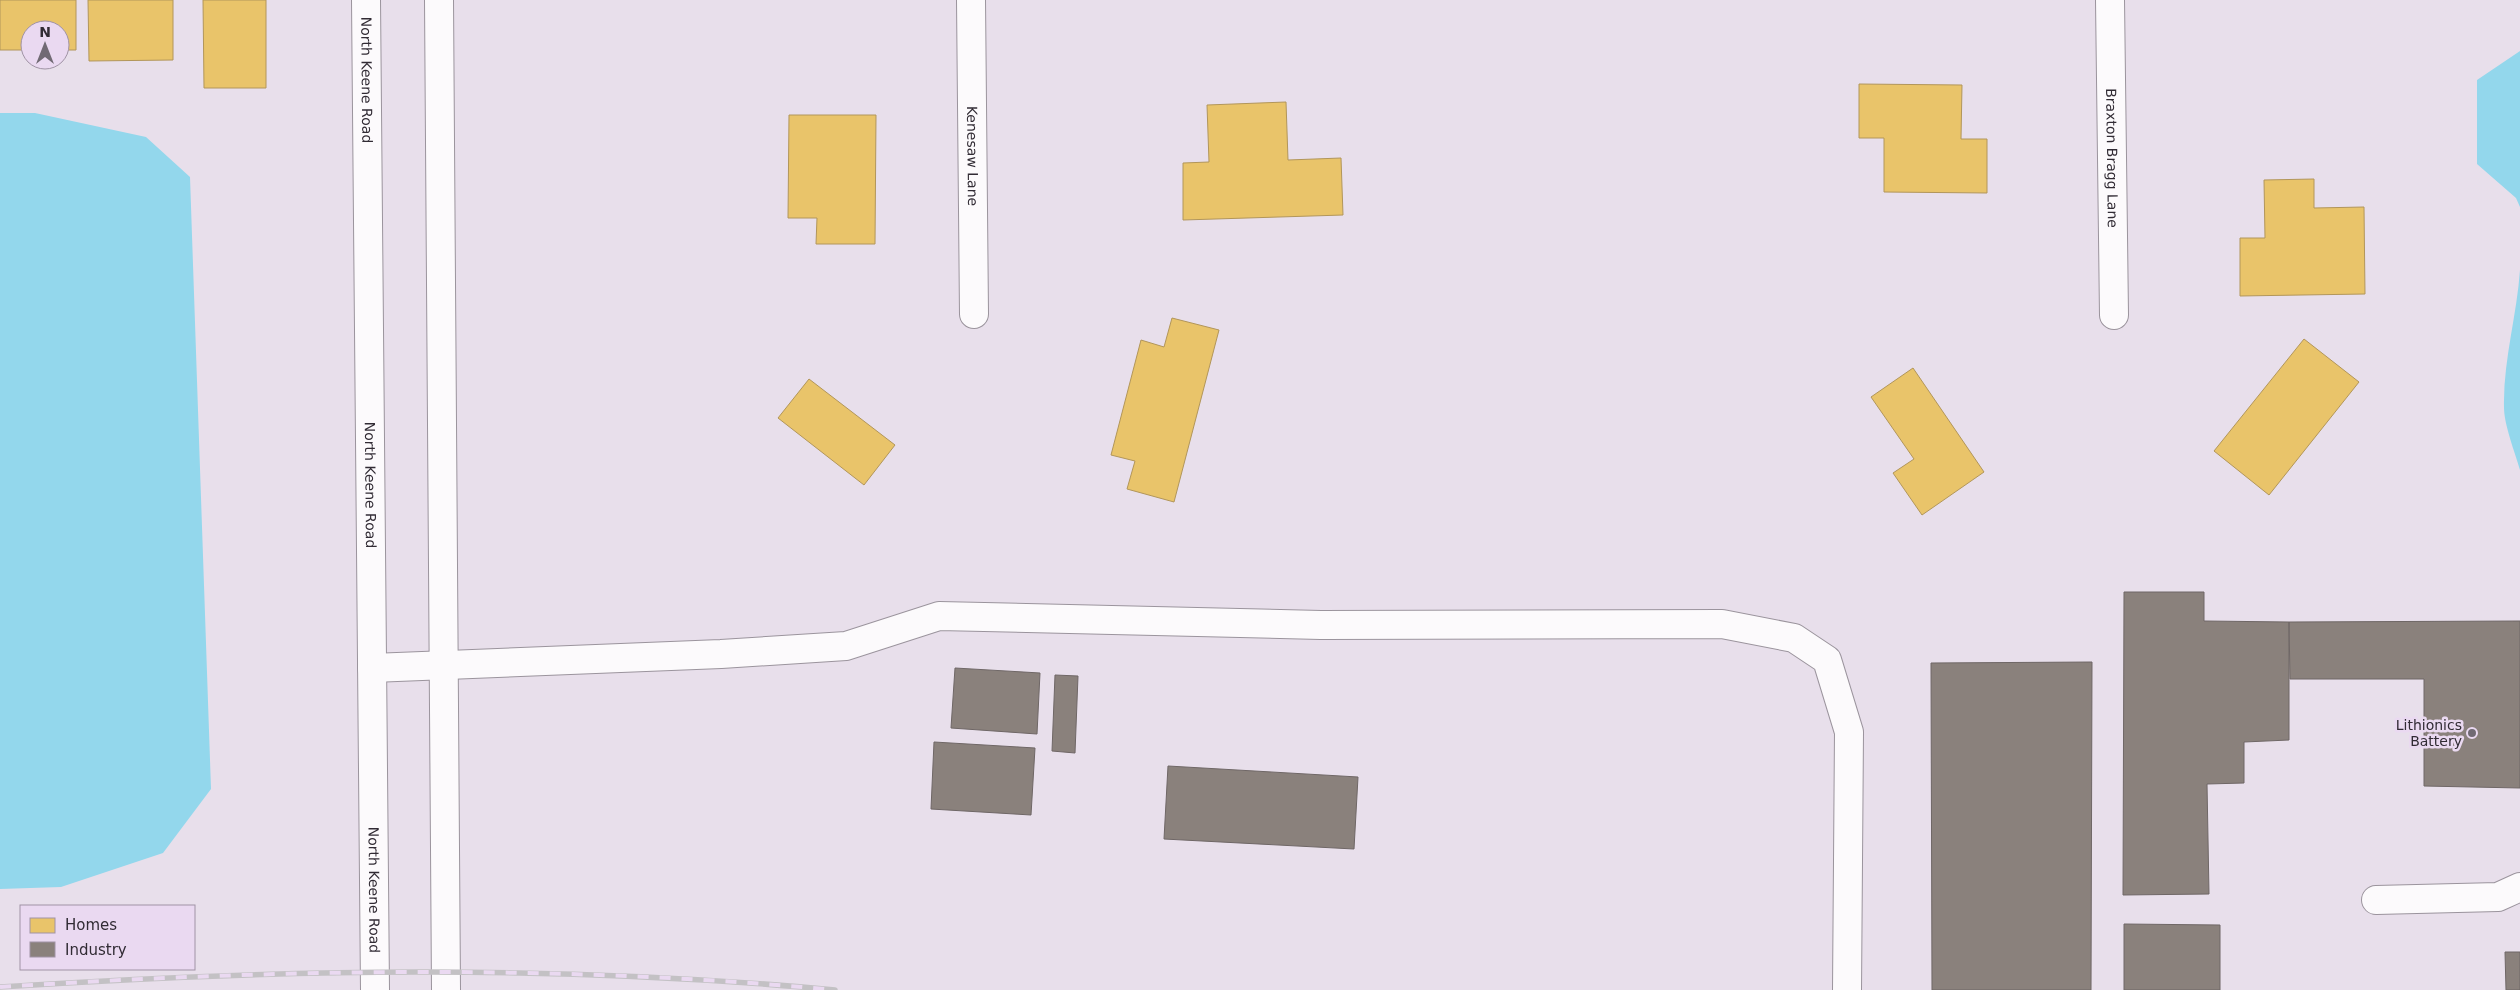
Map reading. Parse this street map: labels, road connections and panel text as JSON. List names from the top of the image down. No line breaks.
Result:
{"streets":{"main road":["North Keene Road","Kenesaw Lane","Braxton Bragg Lane"]},"places":["Lithionics Battery"],"legend":["Homes","Industry"],"north":"top"}
